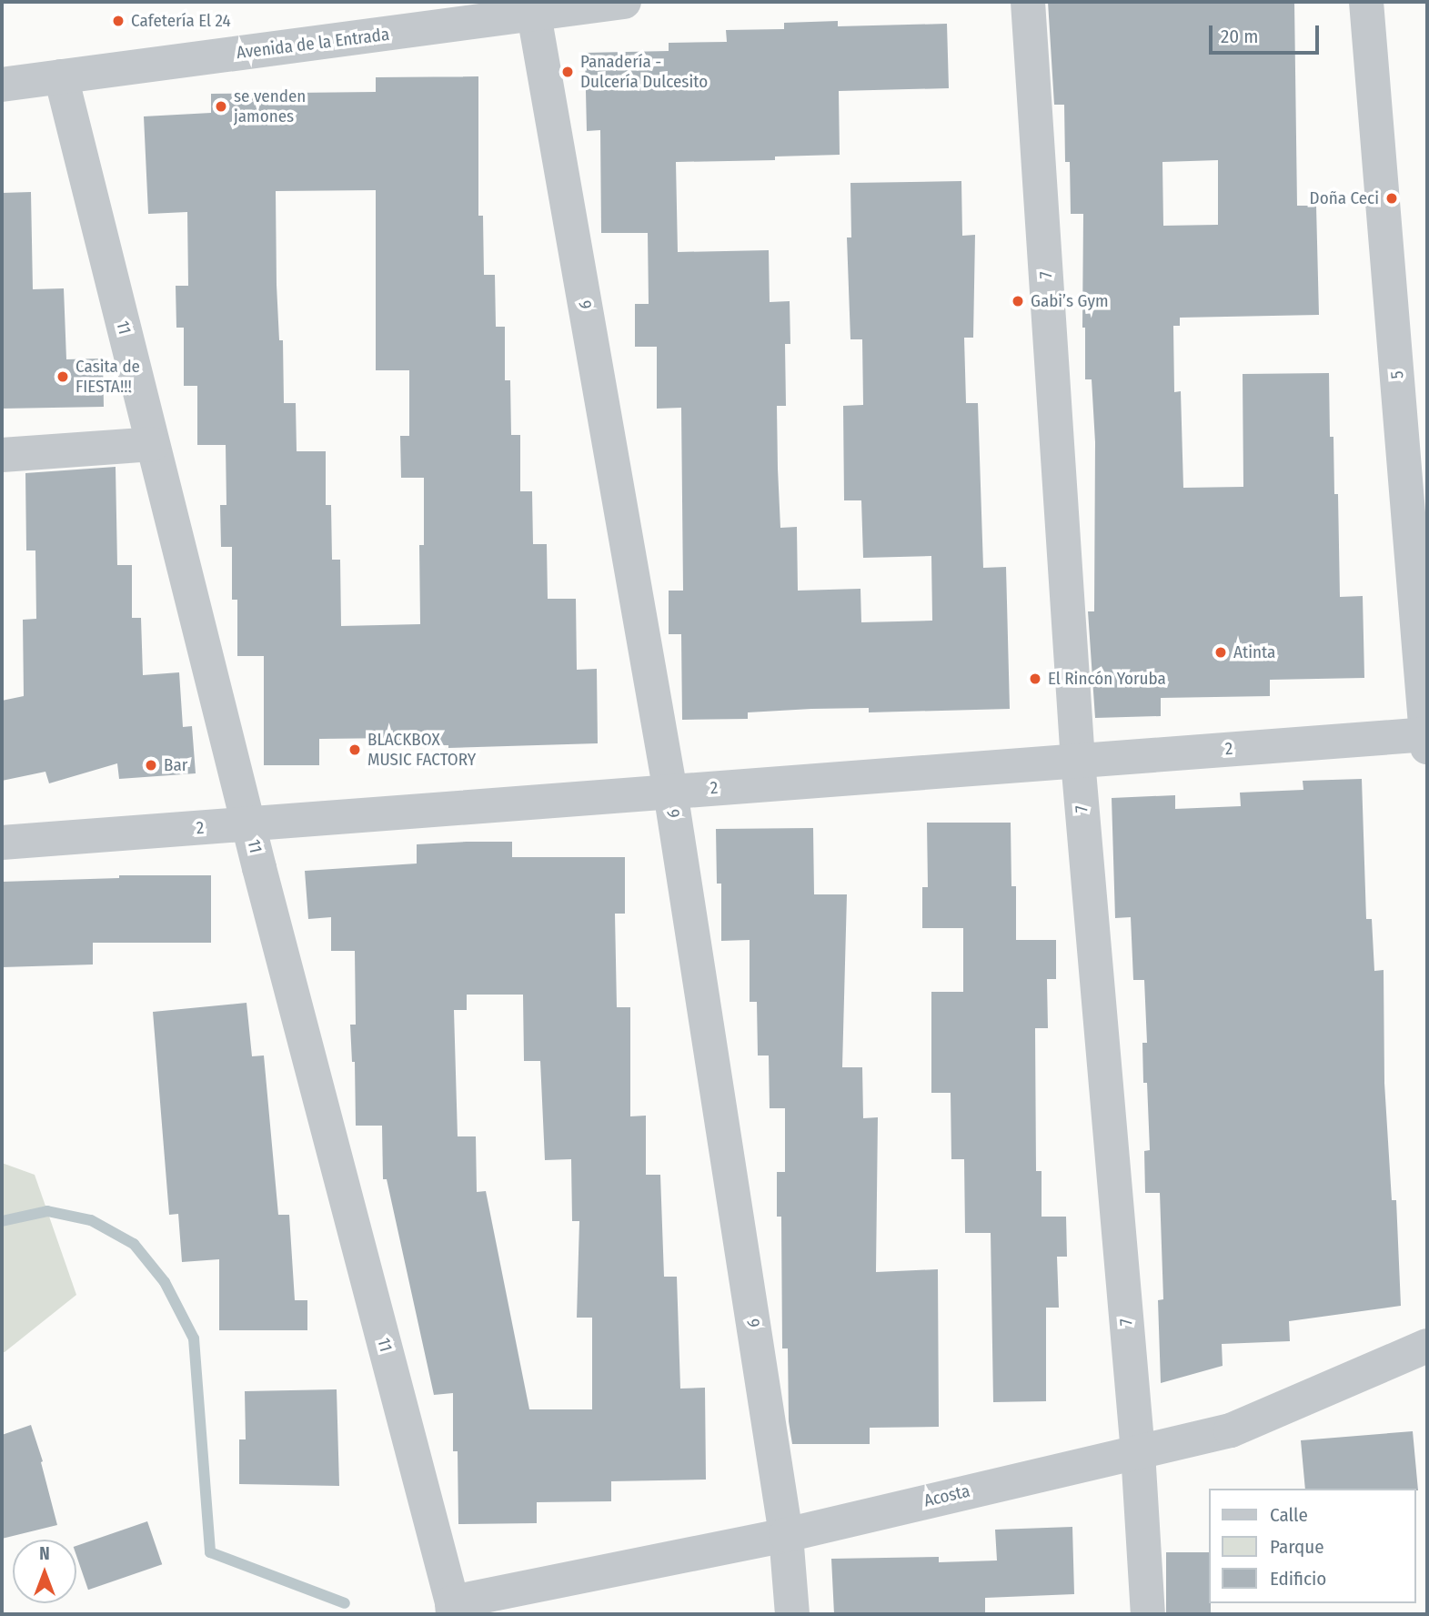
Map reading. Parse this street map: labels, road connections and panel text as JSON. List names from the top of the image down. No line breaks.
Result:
{"streets":{"street":["Avenida de la Entrada","7","9","11","5","2","Acosta"]},"crossings":[["Avenida de la Entrada","9"],["Avenida de la Entrada","11"],["7","2"],["7","Acosta"],["9","2"],["9","Acosta"],["11","2"],["11","Acosta"],["5","2"]],"places":["Cafetería El 24","Panadería - Dulcería Dulcesito","se venden jamones","Doña Ceci","Gabi’s Gym","Casita de FIESTA!!!","Atinta","El Rincón Yoruba","BLACKBOX MUSIC FACTORY","Bar"],"legend":["Calle","Parque","Edificio"],"scale_bar":"20 m","north":"top"}
